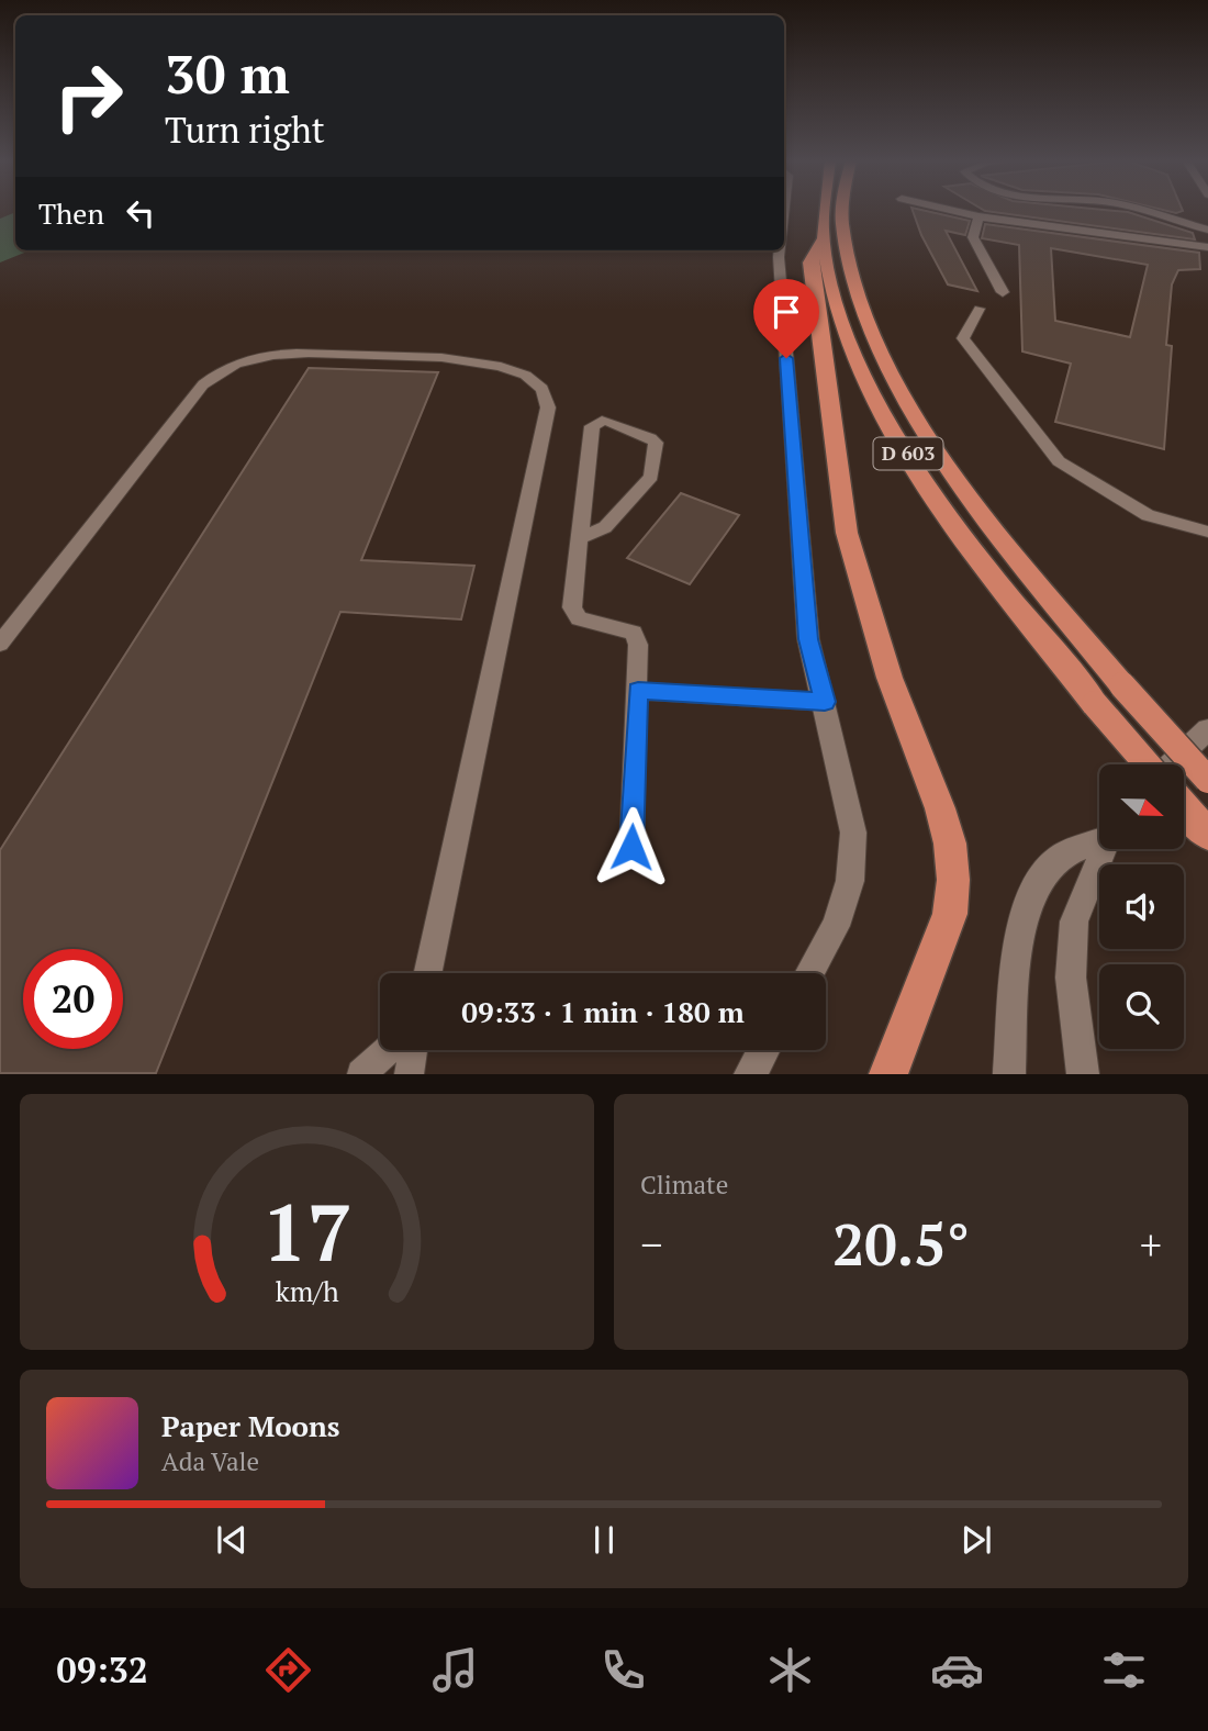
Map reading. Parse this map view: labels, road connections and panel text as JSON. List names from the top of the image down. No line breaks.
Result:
{"streets":{"highway":["D 603"]},"north":"right","page":{"turn":["30 m","Turn right"],"then":"Then","limit":"20","trip":"09:33 · 1 min · 180 m","tile":"Climate","heat":["−","20.5°","+"],"song":["Paper Moons","Ada Vale"],"tabs":"09:32","gauge":["17","km/h"]}}
